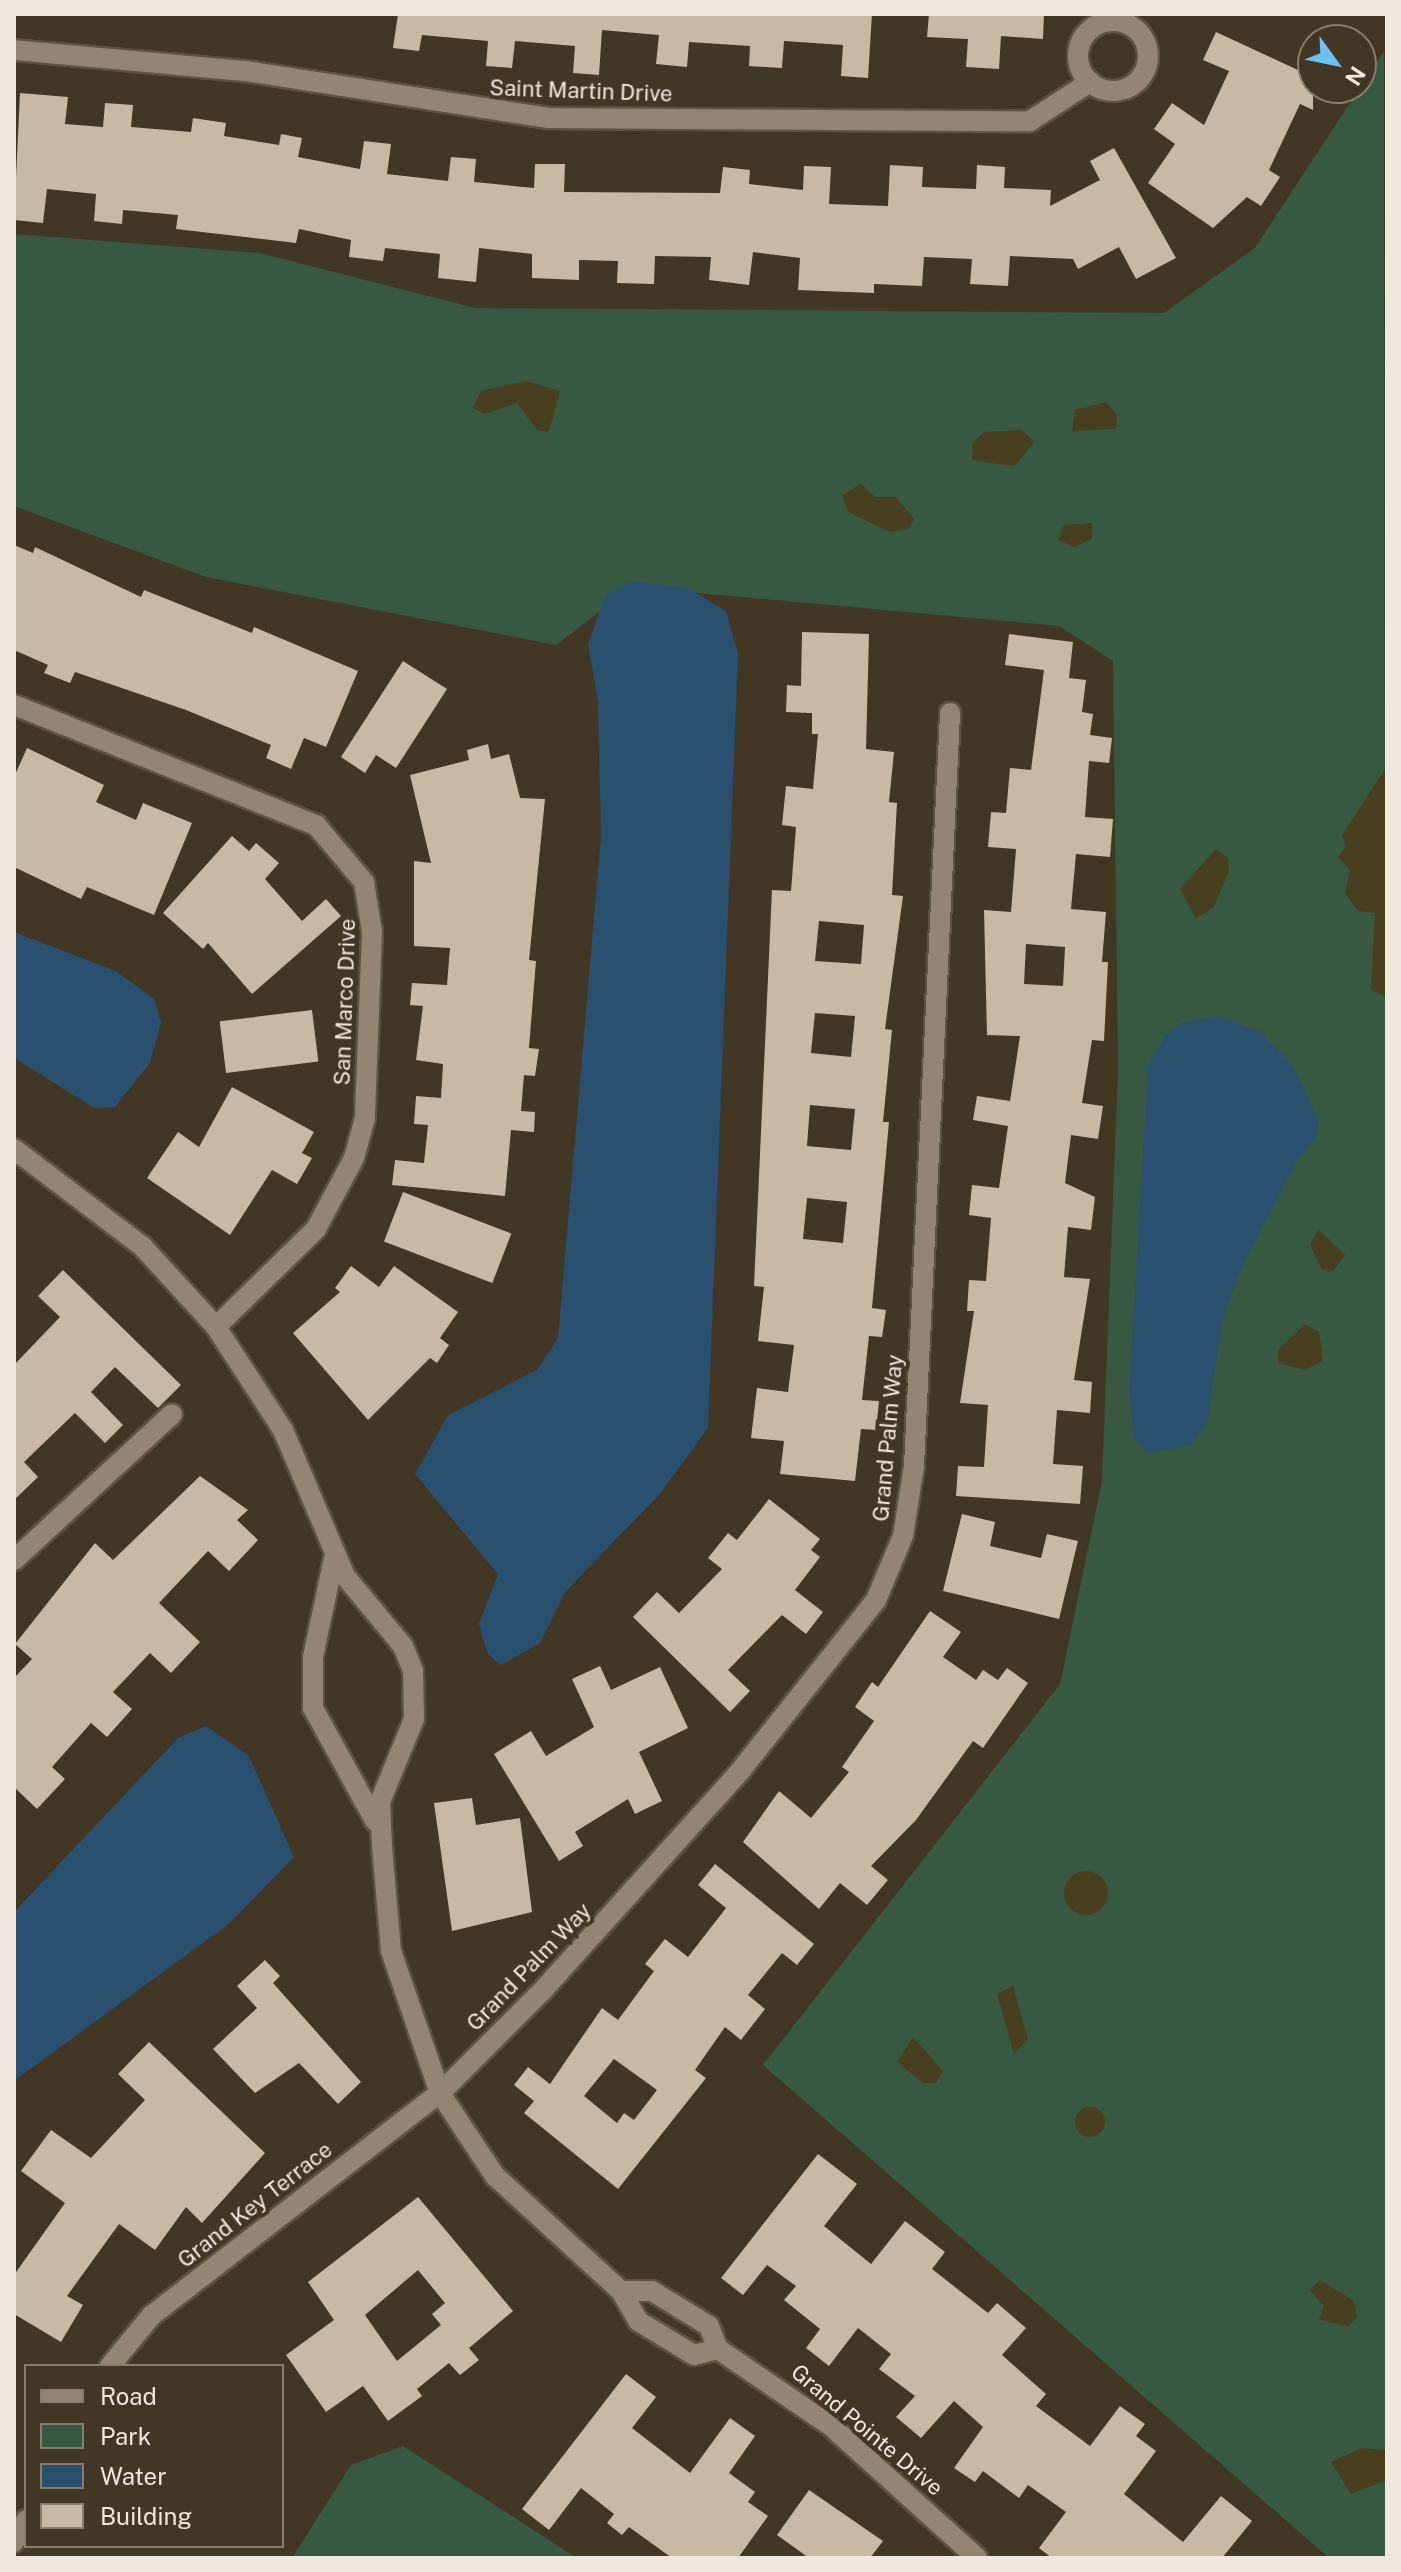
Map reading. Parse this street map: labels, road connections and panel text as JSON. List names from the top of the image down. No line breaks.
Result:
{"streets":{"street":["Saint Martin Drive","San Marco Drive","Grand Palm Way","Grand Key Terrace","Grand Pointe Drive"]},"crossings":[["Grand Palm Way","Grand Key Terrace"]],"legend":["Road","Park","Water","Building"],"north":"bottom right"}
